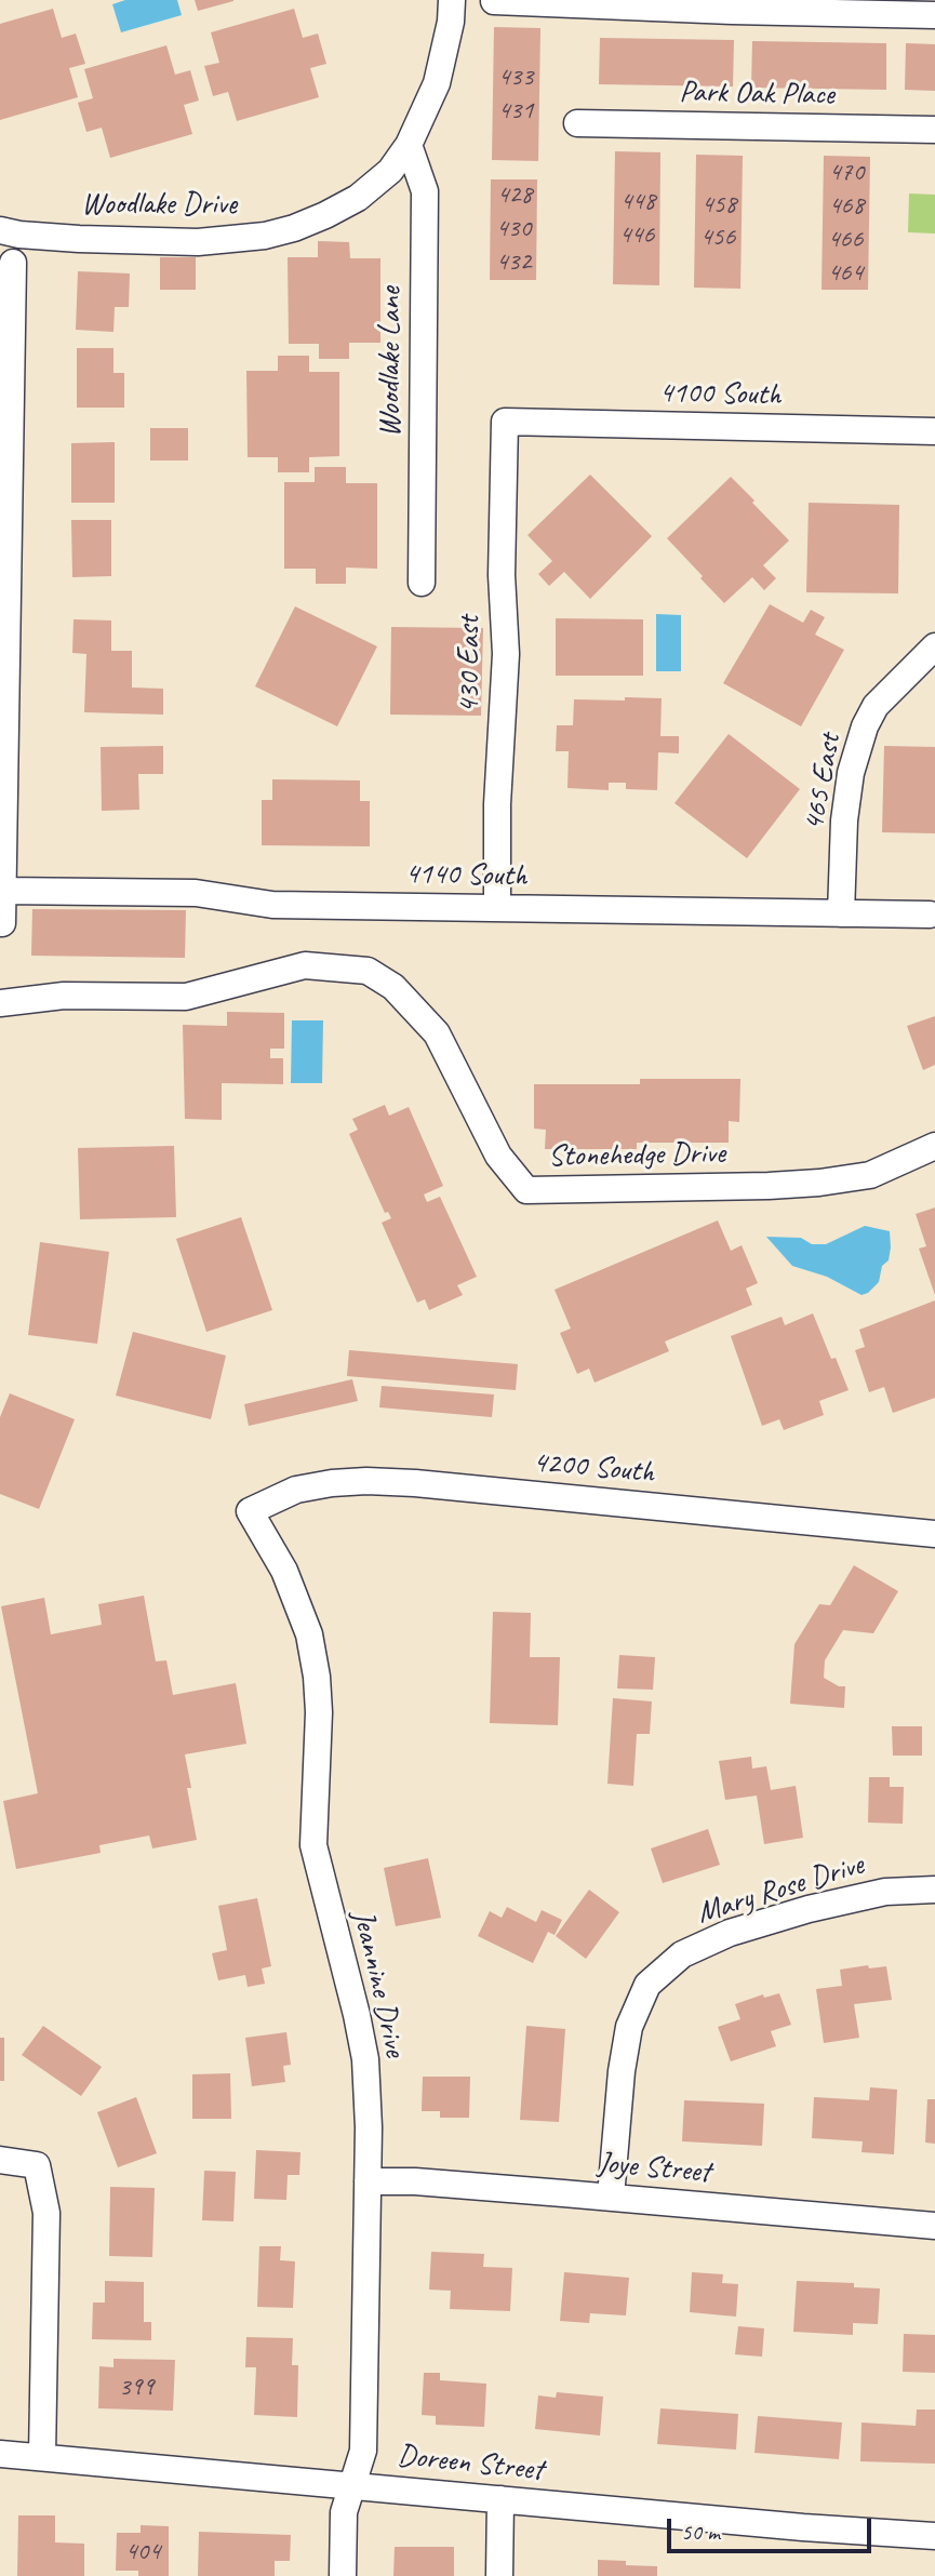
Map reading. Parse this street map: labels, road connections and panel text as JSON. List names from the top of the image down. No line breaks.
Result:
{"streets":{"street":["Park Oak Place","Woodlake Drive","Woodlake Lane","4100 South","430 East","465 East","4140 South","Stonehedge Drive","4200 South","Mary Rose Drive","Jeannine Drive","Joye Street","Doreen Street"]},"crossings":[["Woodlake Drive","Woodlake Lane"],["4100 South","430 East"],["430 East","4140 South"],["465 East","4140 South"],["4200 South","Jeannine Drive"],["Mary Rose Drive","Joye Street"],["Jeannine Drive","Joye Street"],["Jeannine Drive","Doreen Street"]],"house_numbers":["433","431","470","428","448","458","468","430","446","456","466","432","464","399","404"],"scale_bar":"50 m"}
